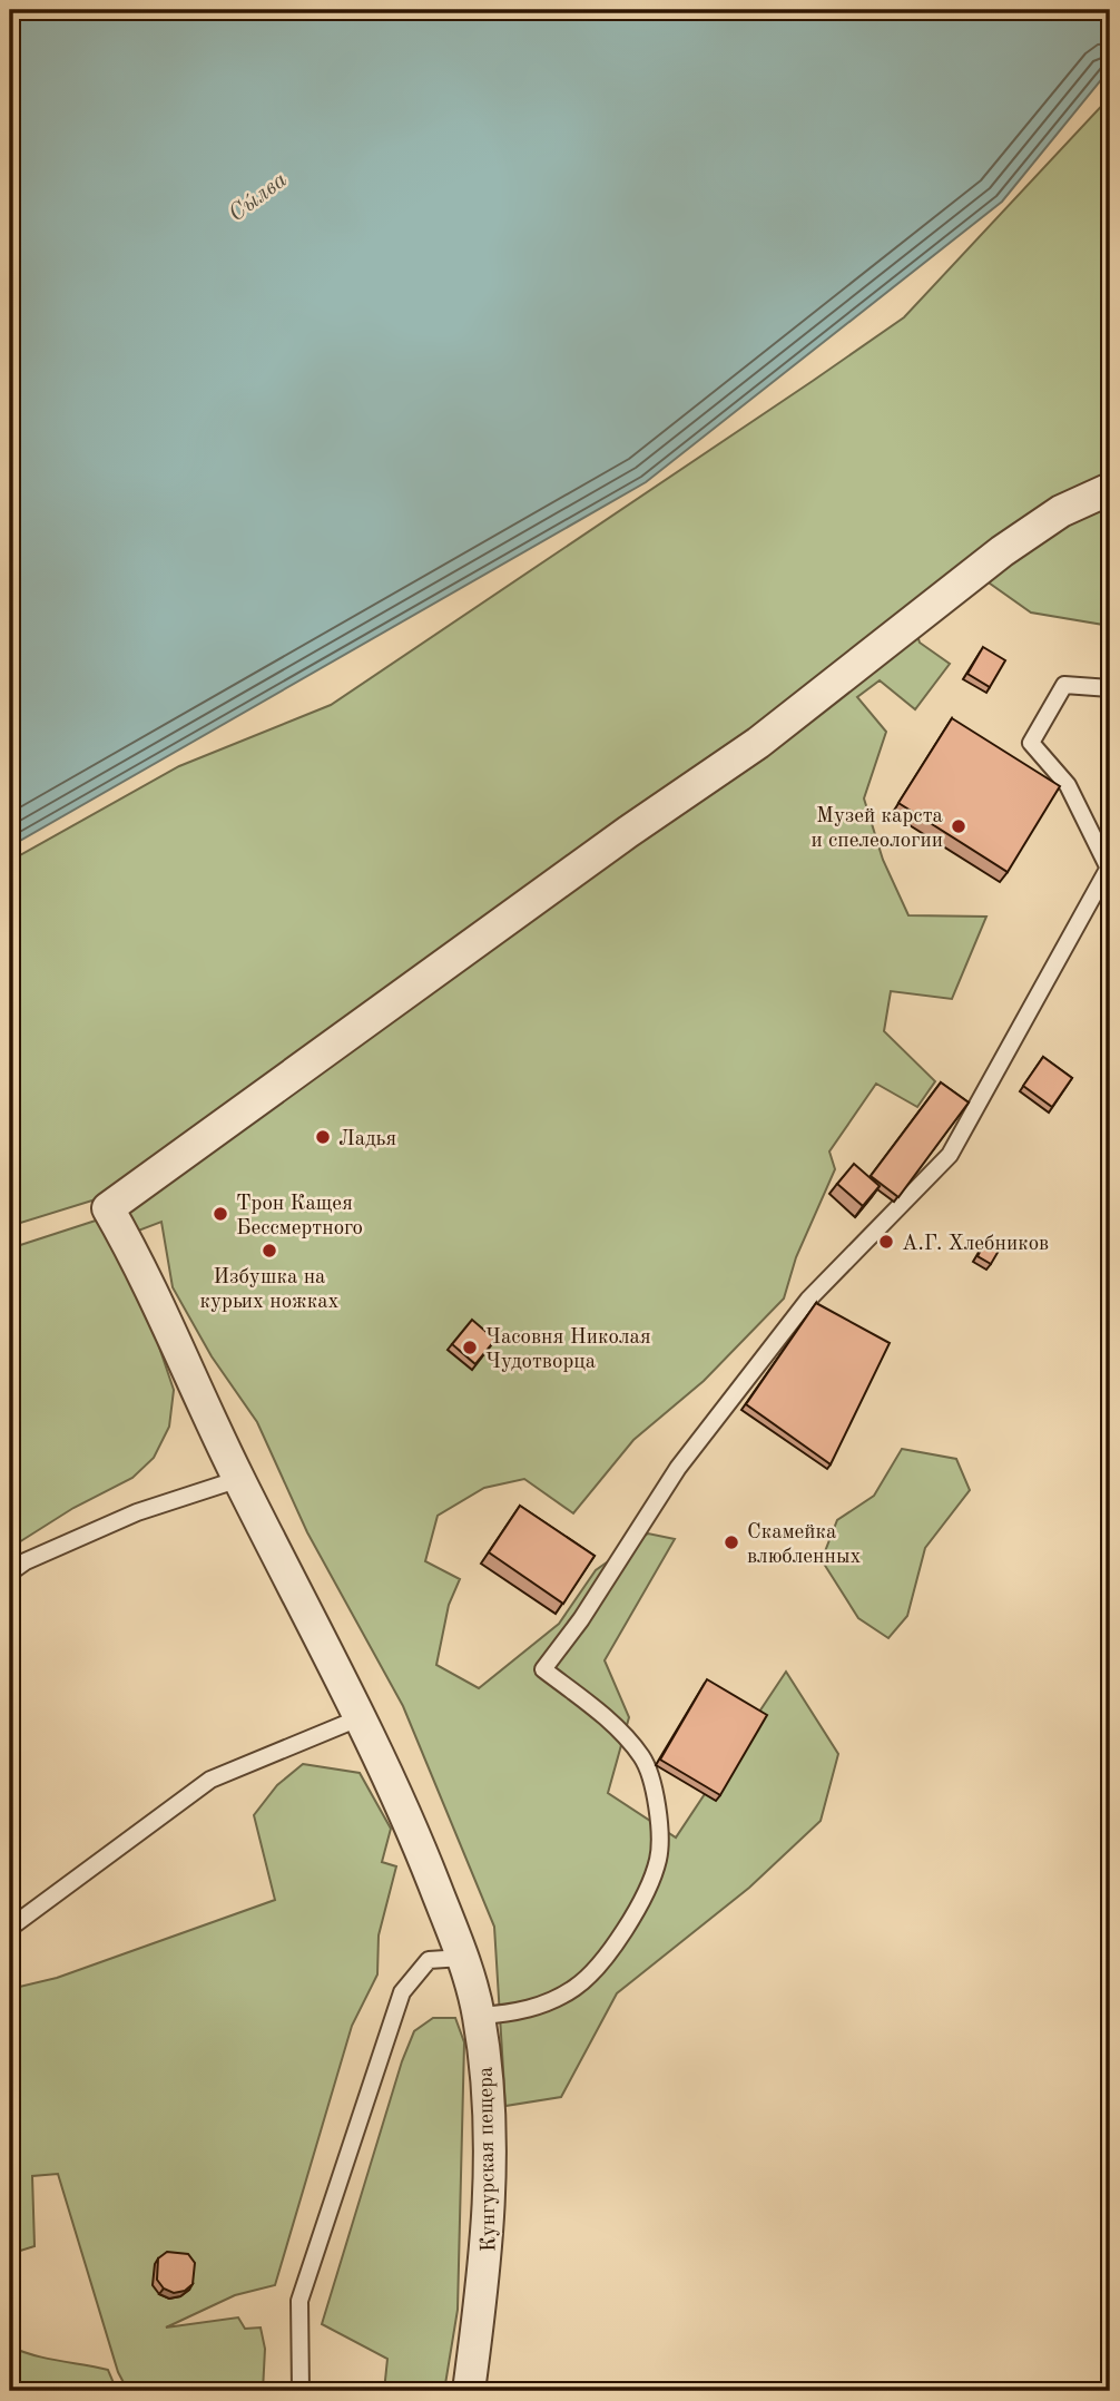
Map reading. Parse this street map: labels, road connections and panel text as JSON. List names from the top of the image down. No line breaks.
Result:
{"streets":{"street":["Кунгурская пещера"]},"water":["Сы́лва"],"places":["Музей карста и спелеологии","Ладья","Трон Кащея Бессмертного","А.Г. Хлебников","Избушка на курьих ножках","Часовня Николая Чудотворца","Скамейка влюбленных"]}
